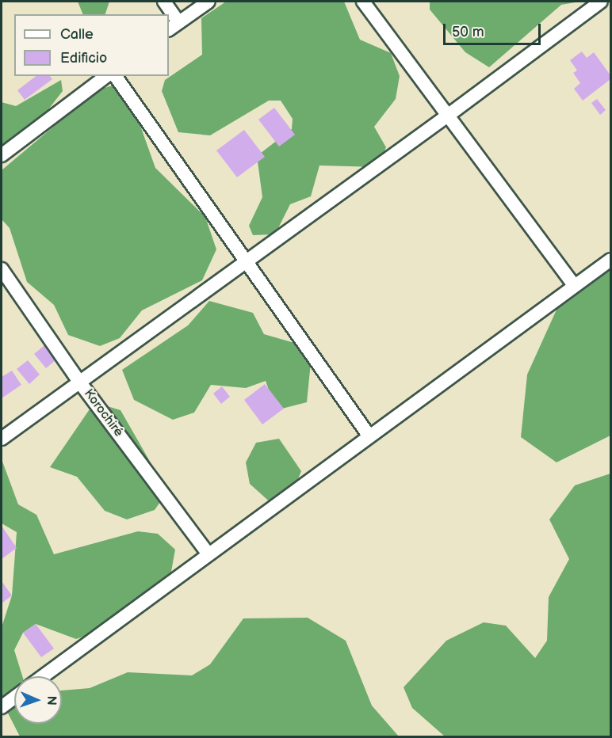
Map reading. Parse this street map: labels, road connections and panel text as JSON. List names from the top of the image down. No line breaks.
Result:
{"streets":{"street":["Korochiré"]},"legend":["Calle","Edificio"],"scale_bar":"50 m","north":"right"}
